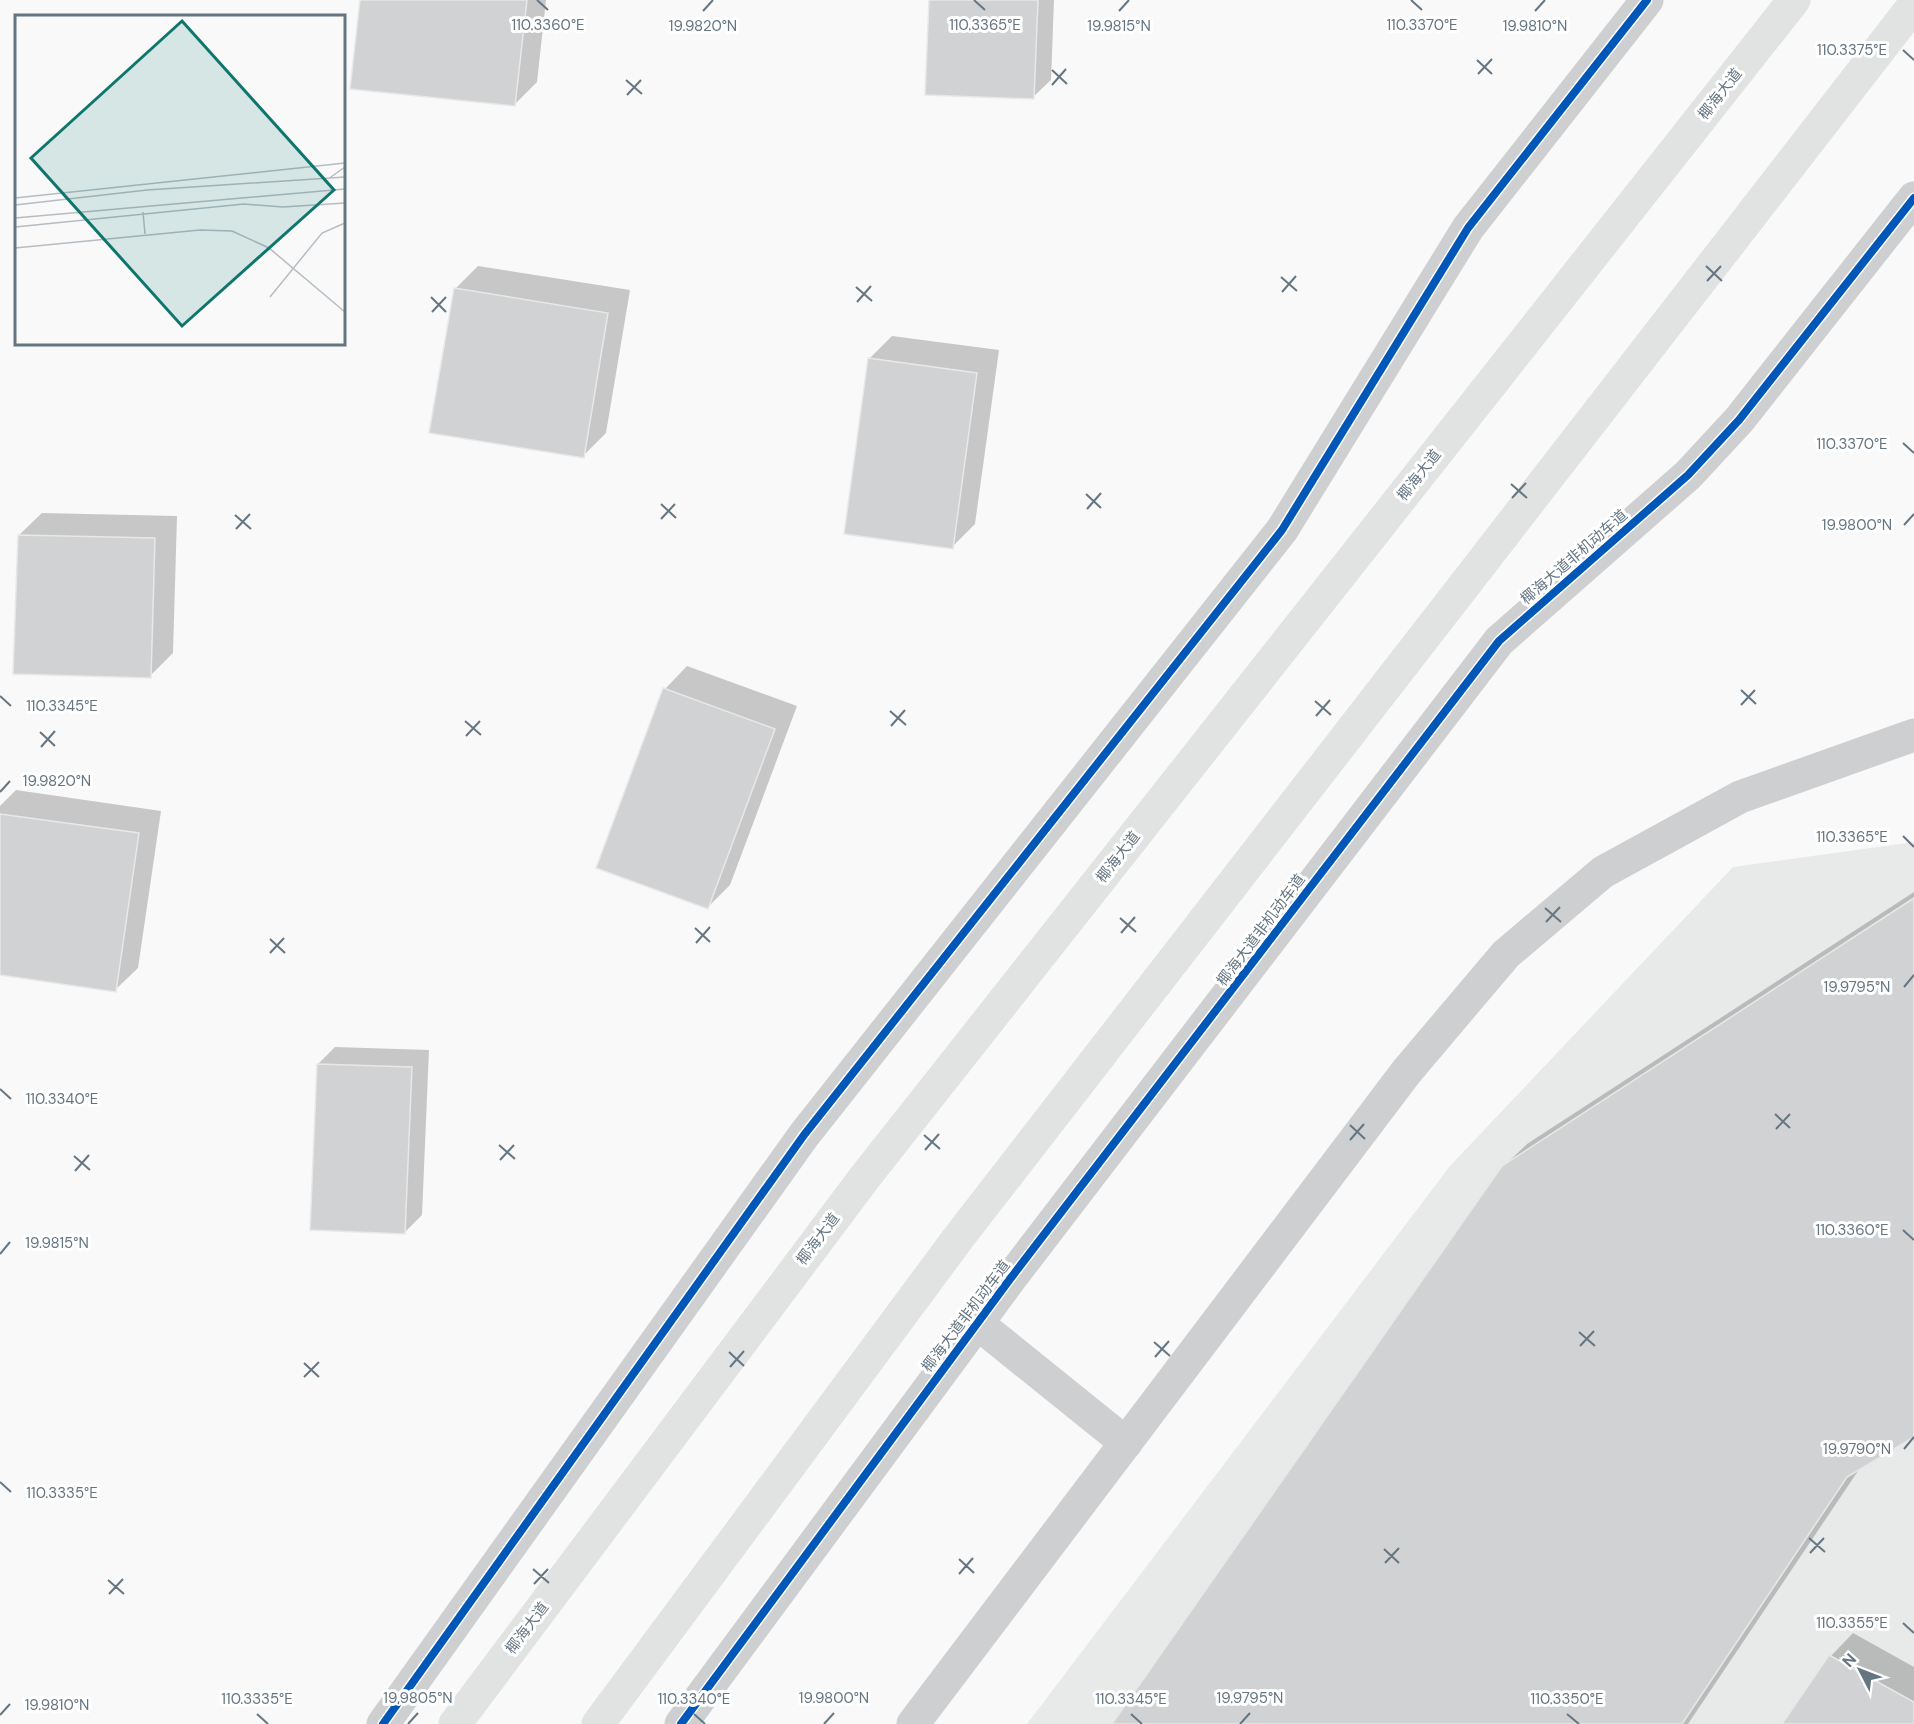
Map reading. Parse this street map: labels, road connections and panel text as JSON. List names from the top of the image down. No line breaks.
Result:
{"streets":{"highway":["椰海大道"],"street":["椰海大道非机动车道"]},"north":"top left","coordinates":["110.3360°E","110.3365°E","110.3370°E","19.9820°N","19.9815°N","19.9810°N","110.3375°E","19.9800°N","110.3345°E","19.9795°N","110.3340°E","19.9790°N","110.3335°E","110.3355°E","19.9805°N","110.3350°E"]}
